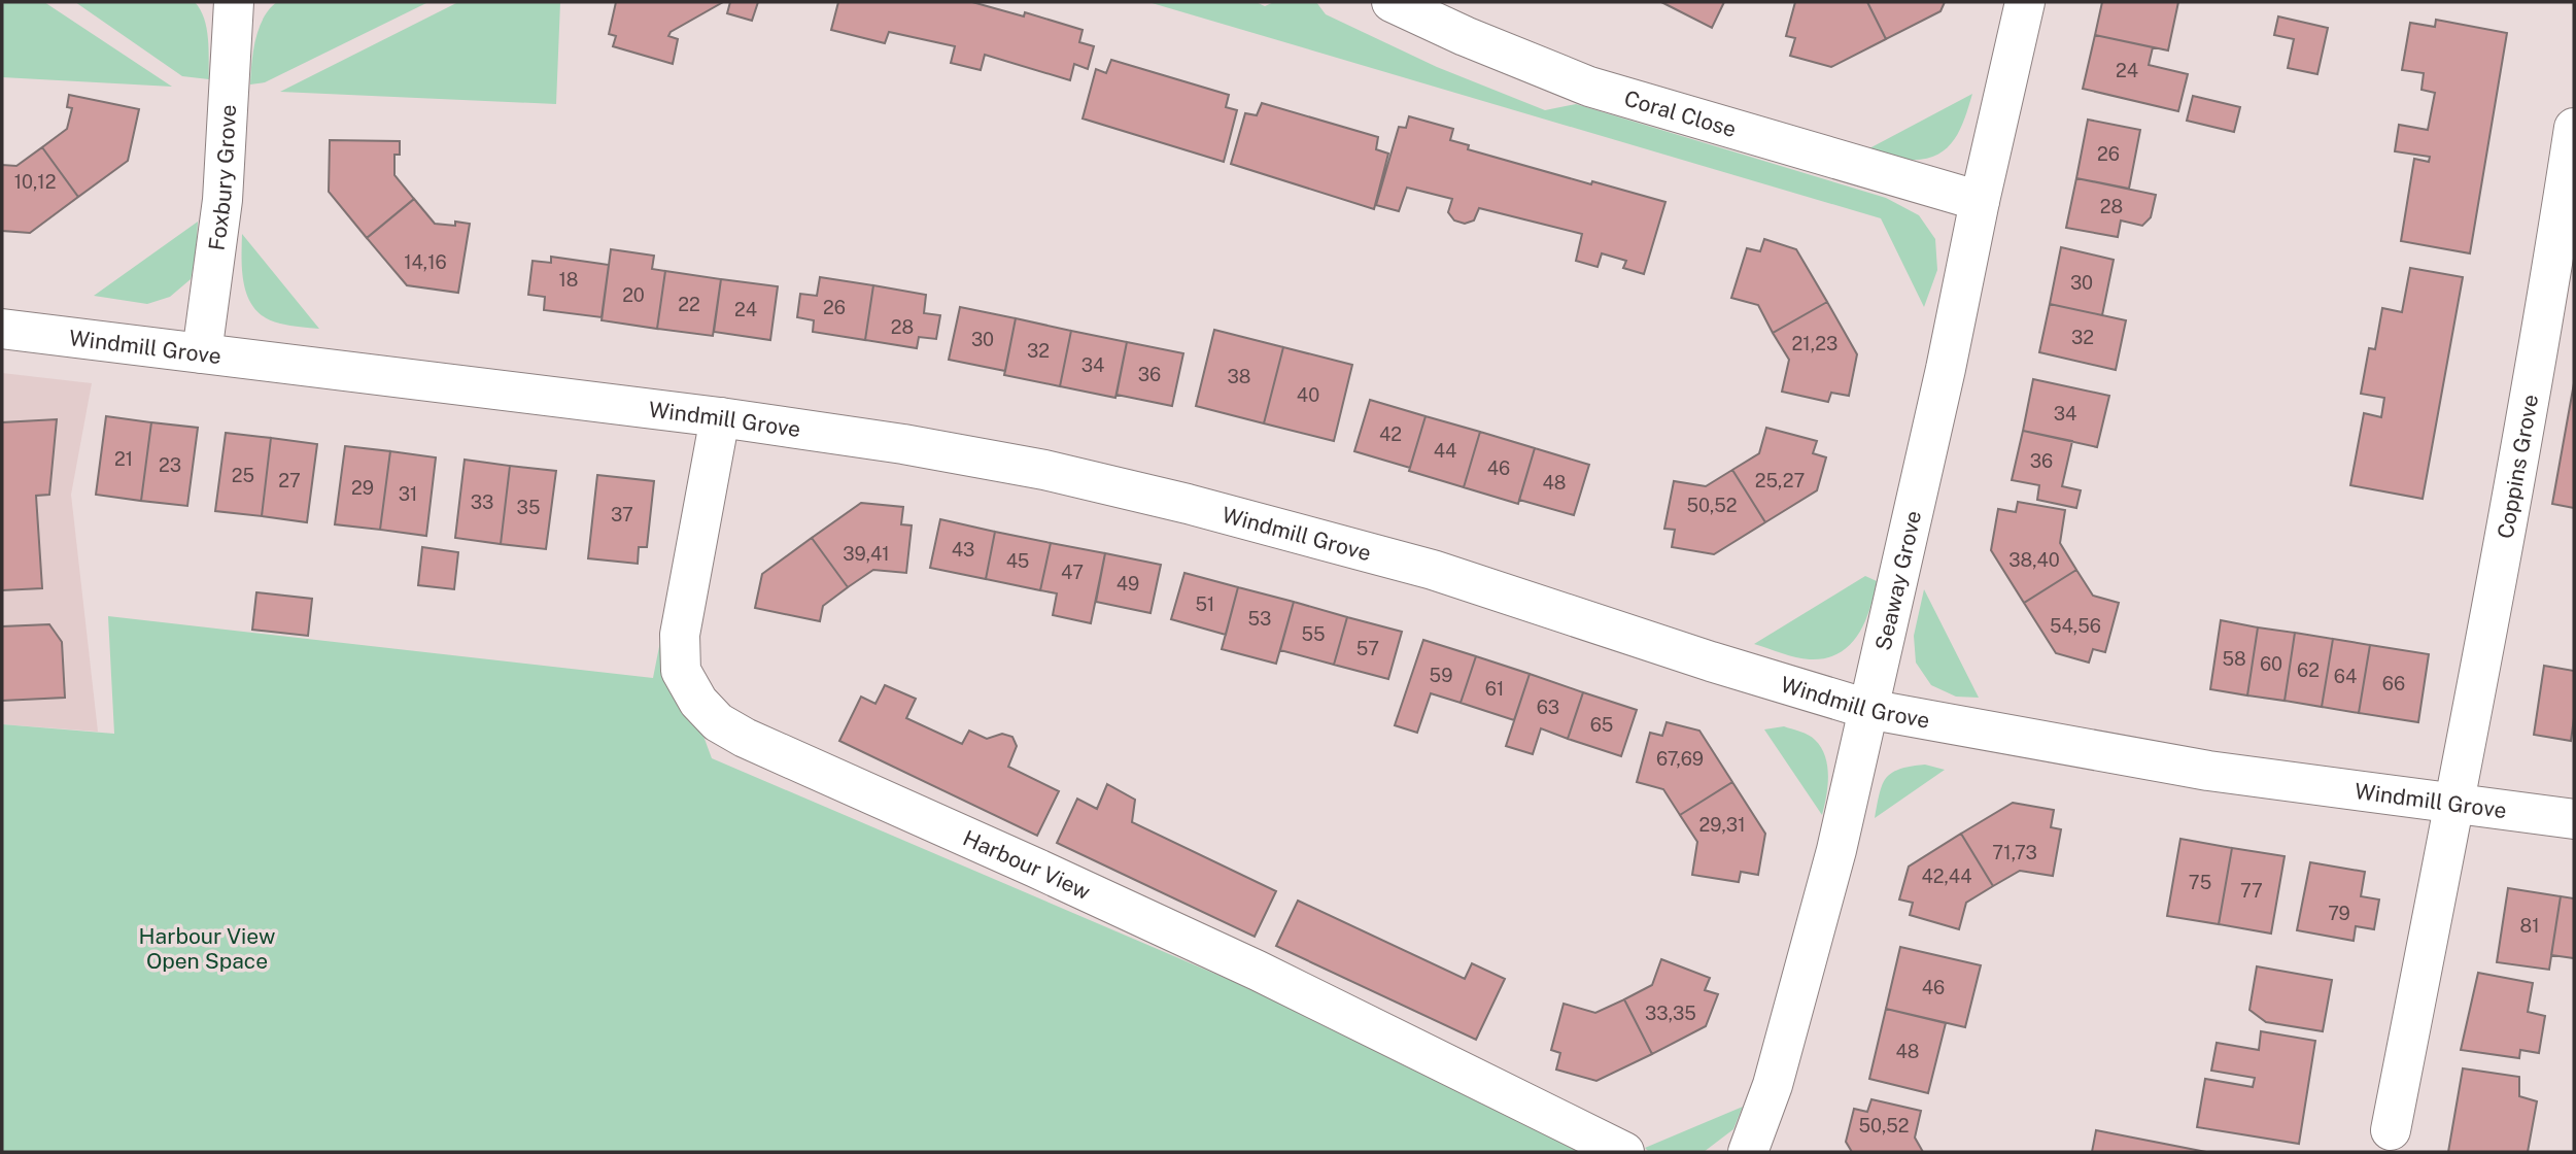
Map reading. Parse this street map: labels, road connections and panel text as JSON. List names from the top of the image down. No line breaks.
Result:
{"streets":{"street":["Coral Close","Foxbury Grove","Windmill Grove","Coppins Grove","Seaway Grove","Harbour View"]},"crossings":[["Coral Close","Seaway Grove"],["Foxbury Grove","Windmill Grove"],["Windmill Grove","Coppins Grove"],["Windmill Grove","Seaway Grove"],["Windmill Grove","Harbour View"]],"parks":["Harbour View Open Space"],"house_numbers":["24","26","10,12","28","14,16","18","30","20","22","26","24","28","32","30","21,23","32","34","36","38","40","34","42","44","21","36","23","46","25","27","25,27","48","29","31","33","50,52","35","37","43","39,41","38,40","45","47","49","51","53","54,56","55","57","58","60","62","59","64","66","61","63","65","67,69","29,31","71,73","42,44","75","77","79","81","46","33,35","48","50,52"]}
